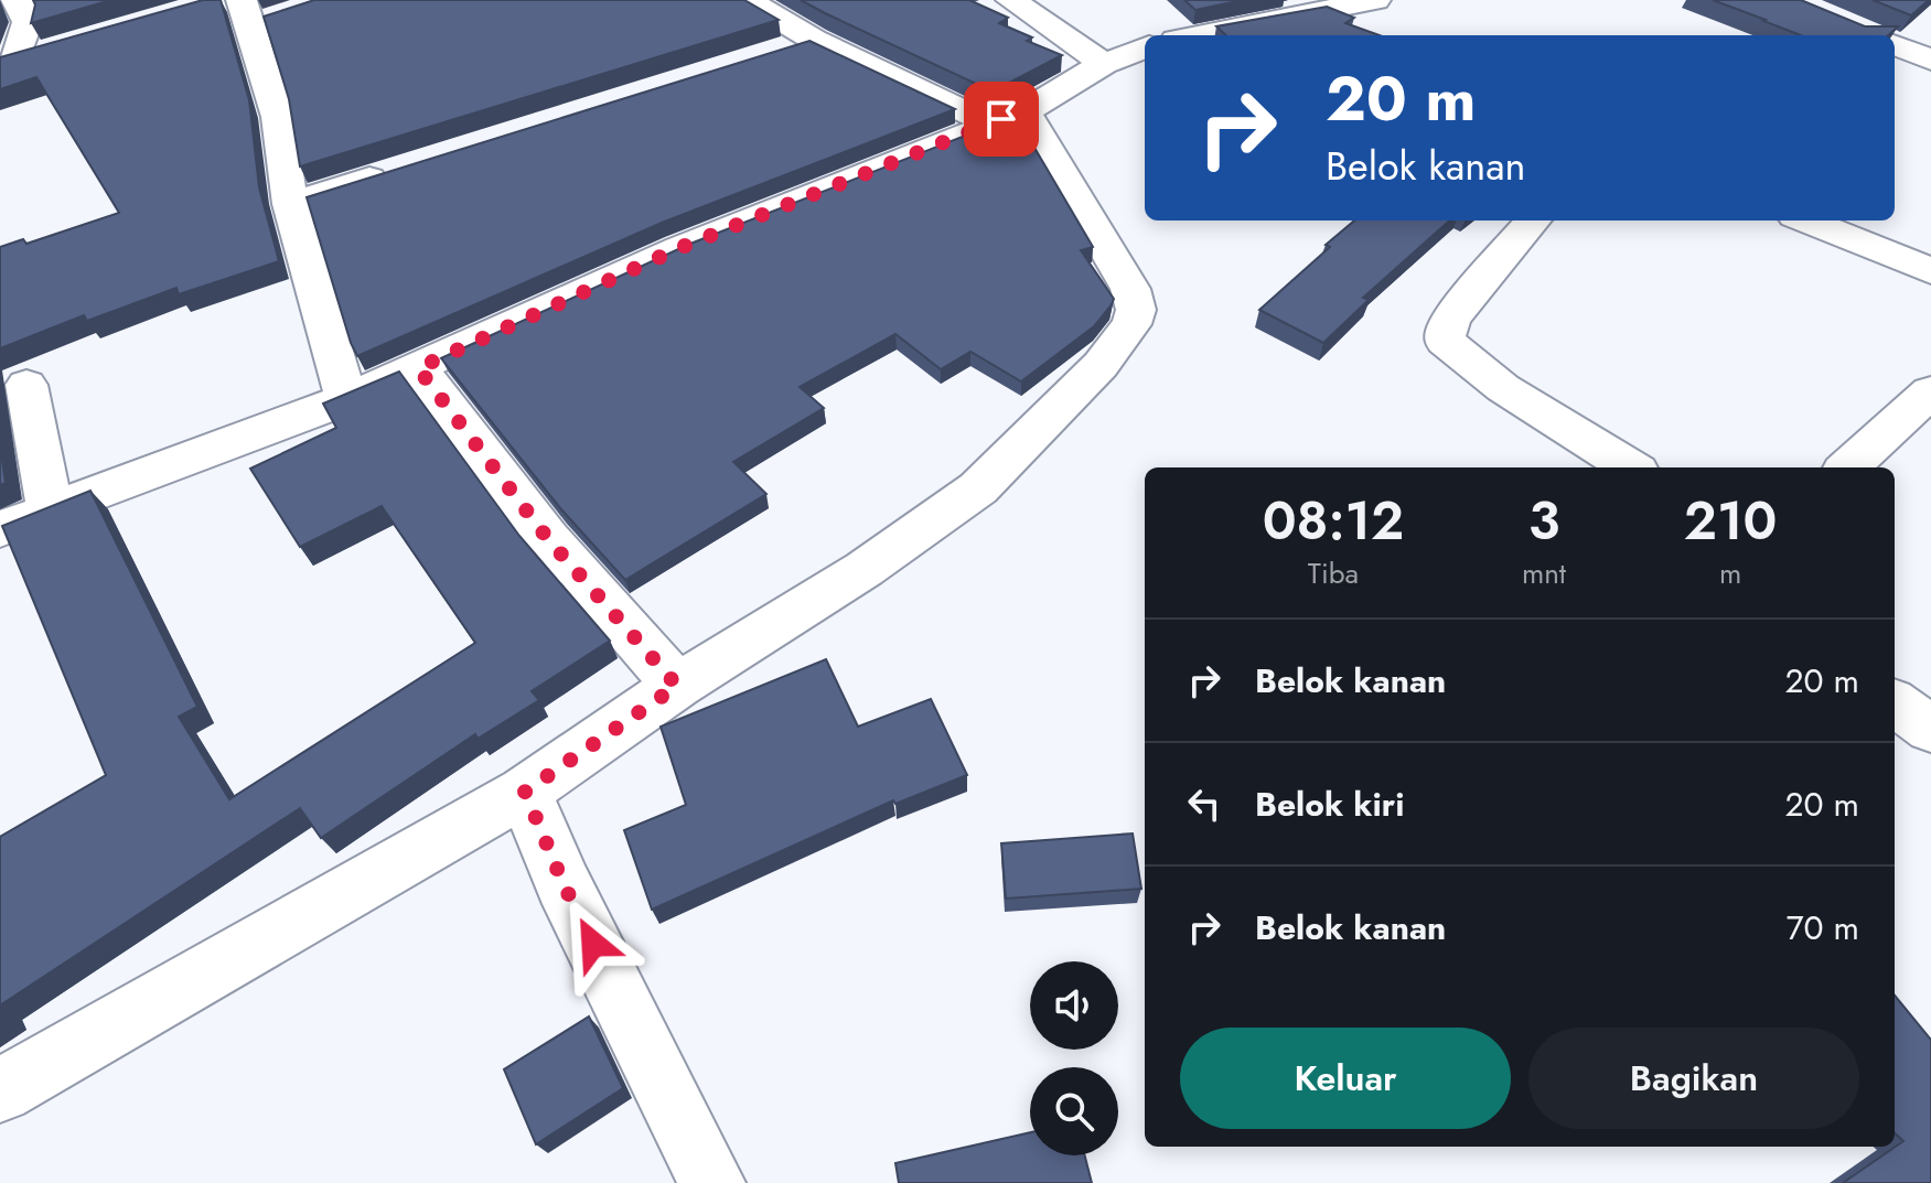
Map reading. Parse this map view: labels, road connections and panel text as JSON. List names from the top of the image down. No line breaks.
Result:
{"page":{"turn":["20 m","Belok kanan"],"eta":["08:12","Tiba","3","mnt","210","m"],"list":[{"name":"Belok kanan","value":"20 m"},{"name":"Belok kiri","value":"20 m"},{"name":"Belok kanan","value":"70 m"}],"buttons":["Keluar","Bagikan"]}}
